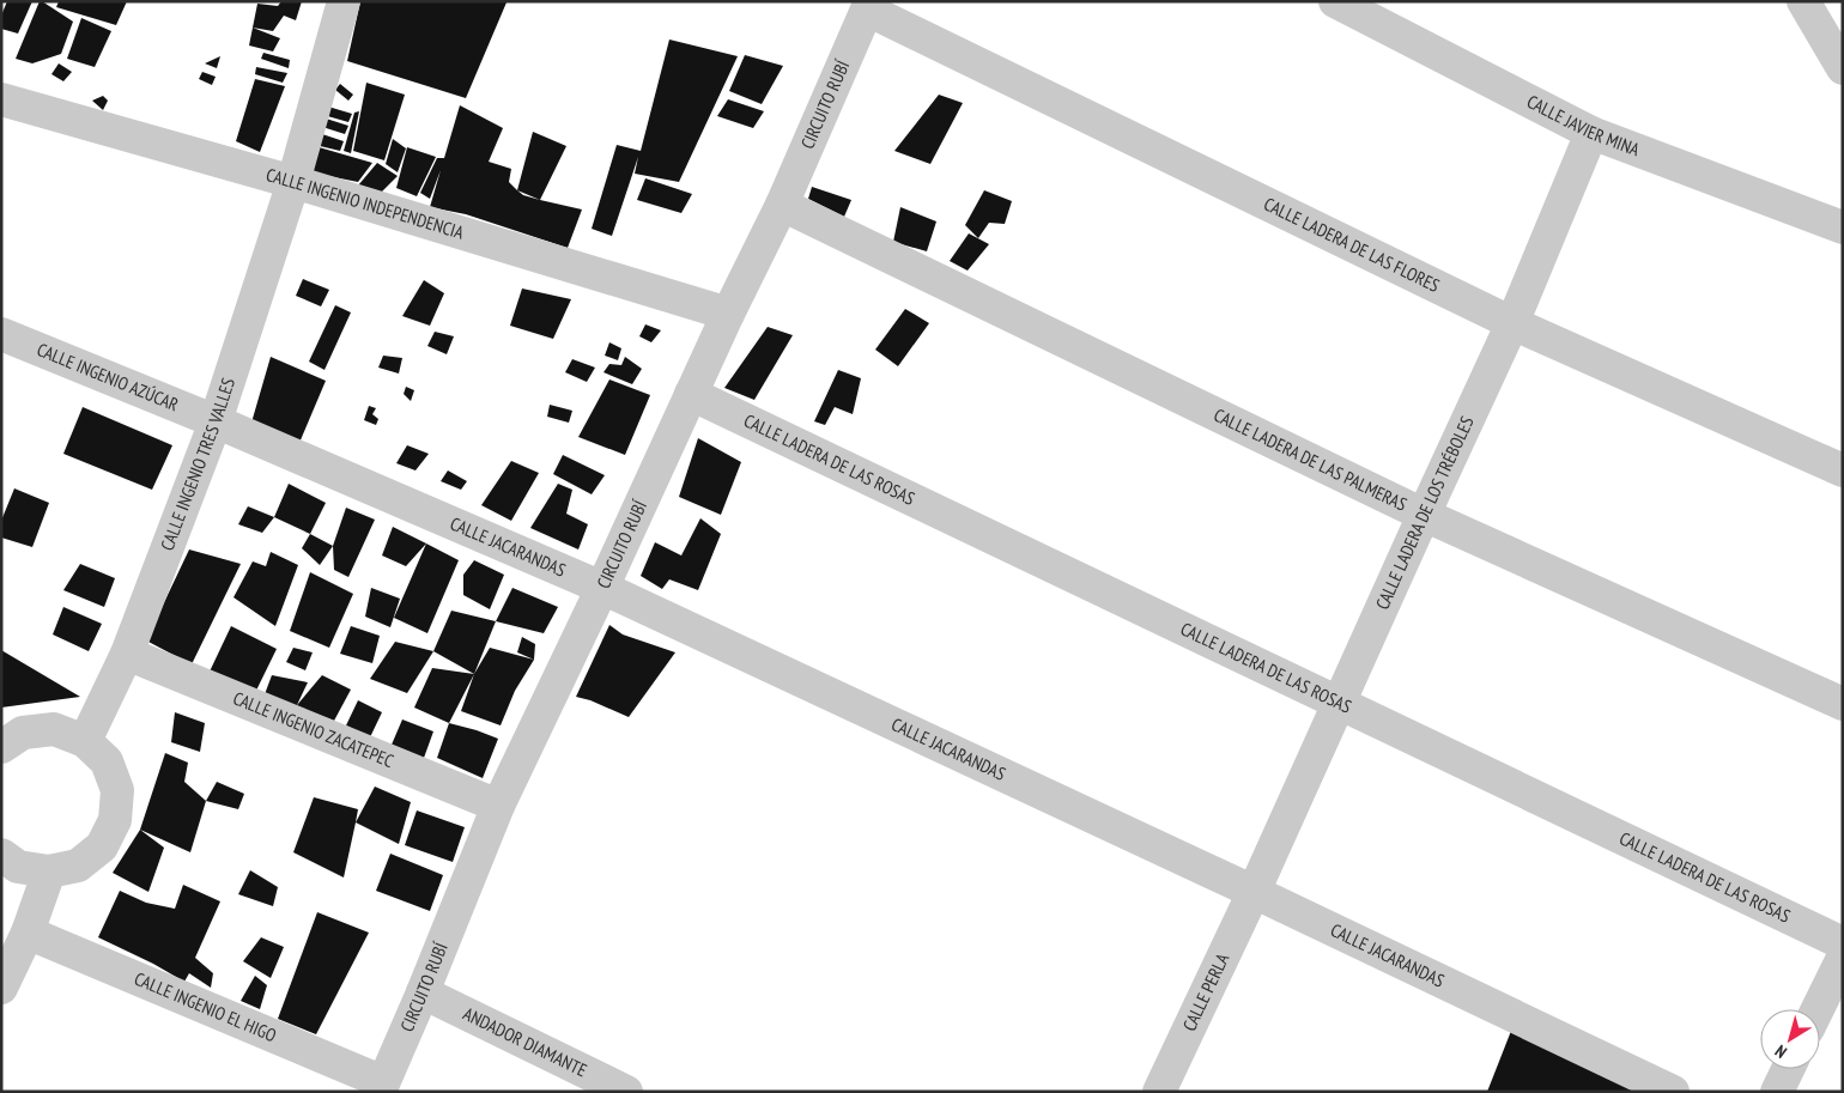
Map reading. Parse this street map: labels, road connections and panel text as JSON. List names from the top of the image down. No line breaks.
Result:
{"streets":{"street":["CIRCUITO RUBÍ","CALLE JAVIER MINA","CALLE INGENIO INDEPENDENCIA","CALLE LADERA DE LAS FLORES","CALLE INGENIO AZÚCAR","CALLE LADERA DE LAS ROSAS","CALLE LADERA DE LAS PALMERAS","CALLE INGENIO TRES VALLES","CALLE LADERA DE LOS TRÉBOLES","CALLE JACARANDAS","CALLE INGENIO ZACATEPEC","CALLE PERLA","CALLE INGENIO EL HIGO","ANDADOR DIAMANTE"]},"crossings":[["CIRCUITO RUBÍ","CALLE INGENIO INDEPENDENCIA"],["CIRCUITO RUBÍ","CALLE LADERA DE LAS FLORES"],["CIRCUITO RUBÍ","CALLE LADERA DE LAS ROSAS"],["CIRCUITO RUBÍ","CALLE LADERA DE LAS PALMERAS"],["CIRCUITO RUBÍ","CALLE JACARANDAS"],["CIRCUITO RUBÍ","CALLE INGENIO ZACATEPEC"],["CIRCUITO RUBÍ","CALLE INGENIO EL HIGO"],["CIRCUITO RUBÍ","ANDADOR DIAMANTE"],["CALLE JAVIER MINA","CALLE LADERA DE LOS TRÉBOLES"],["CALLE INGENIO INDEPENDENCIA","CALLE INGENIO TRES VALLES"],["CALLE LADERA DE LAS FLORES","CALLE LADERA DE LOS TRÉBOLES"],["CALLE INGENIO AZÚCAR","CALLE INGENIO TRES VALLES"],["CALLE INGENIO AZÚCAR","CALLE JACARANDAS"],["CALLE LADERA DE LAS ROSAS","CALLE LADERA DE LOS TRÉBOLES"],["CALLE LADERA DE LAS PALMERAS","CALLE LADERA DE LOS TRÉBOLES"],["CALLE INGENIO TRES VALLES","CALLE JACARANDAS"],["CALLE INGENIO TRES VALLES","CALLE INGENIO ZACATEPEC"],["CALLE LADERA DE LOS TRÉBOLES","CALLE JACARANDAS"],["CALLE LADERA DE LOS TRÉBOLES","CALLE PERLA"],["CALLE JACARANDAS","CALLE PERLA"]],"north":"bottom left"}
